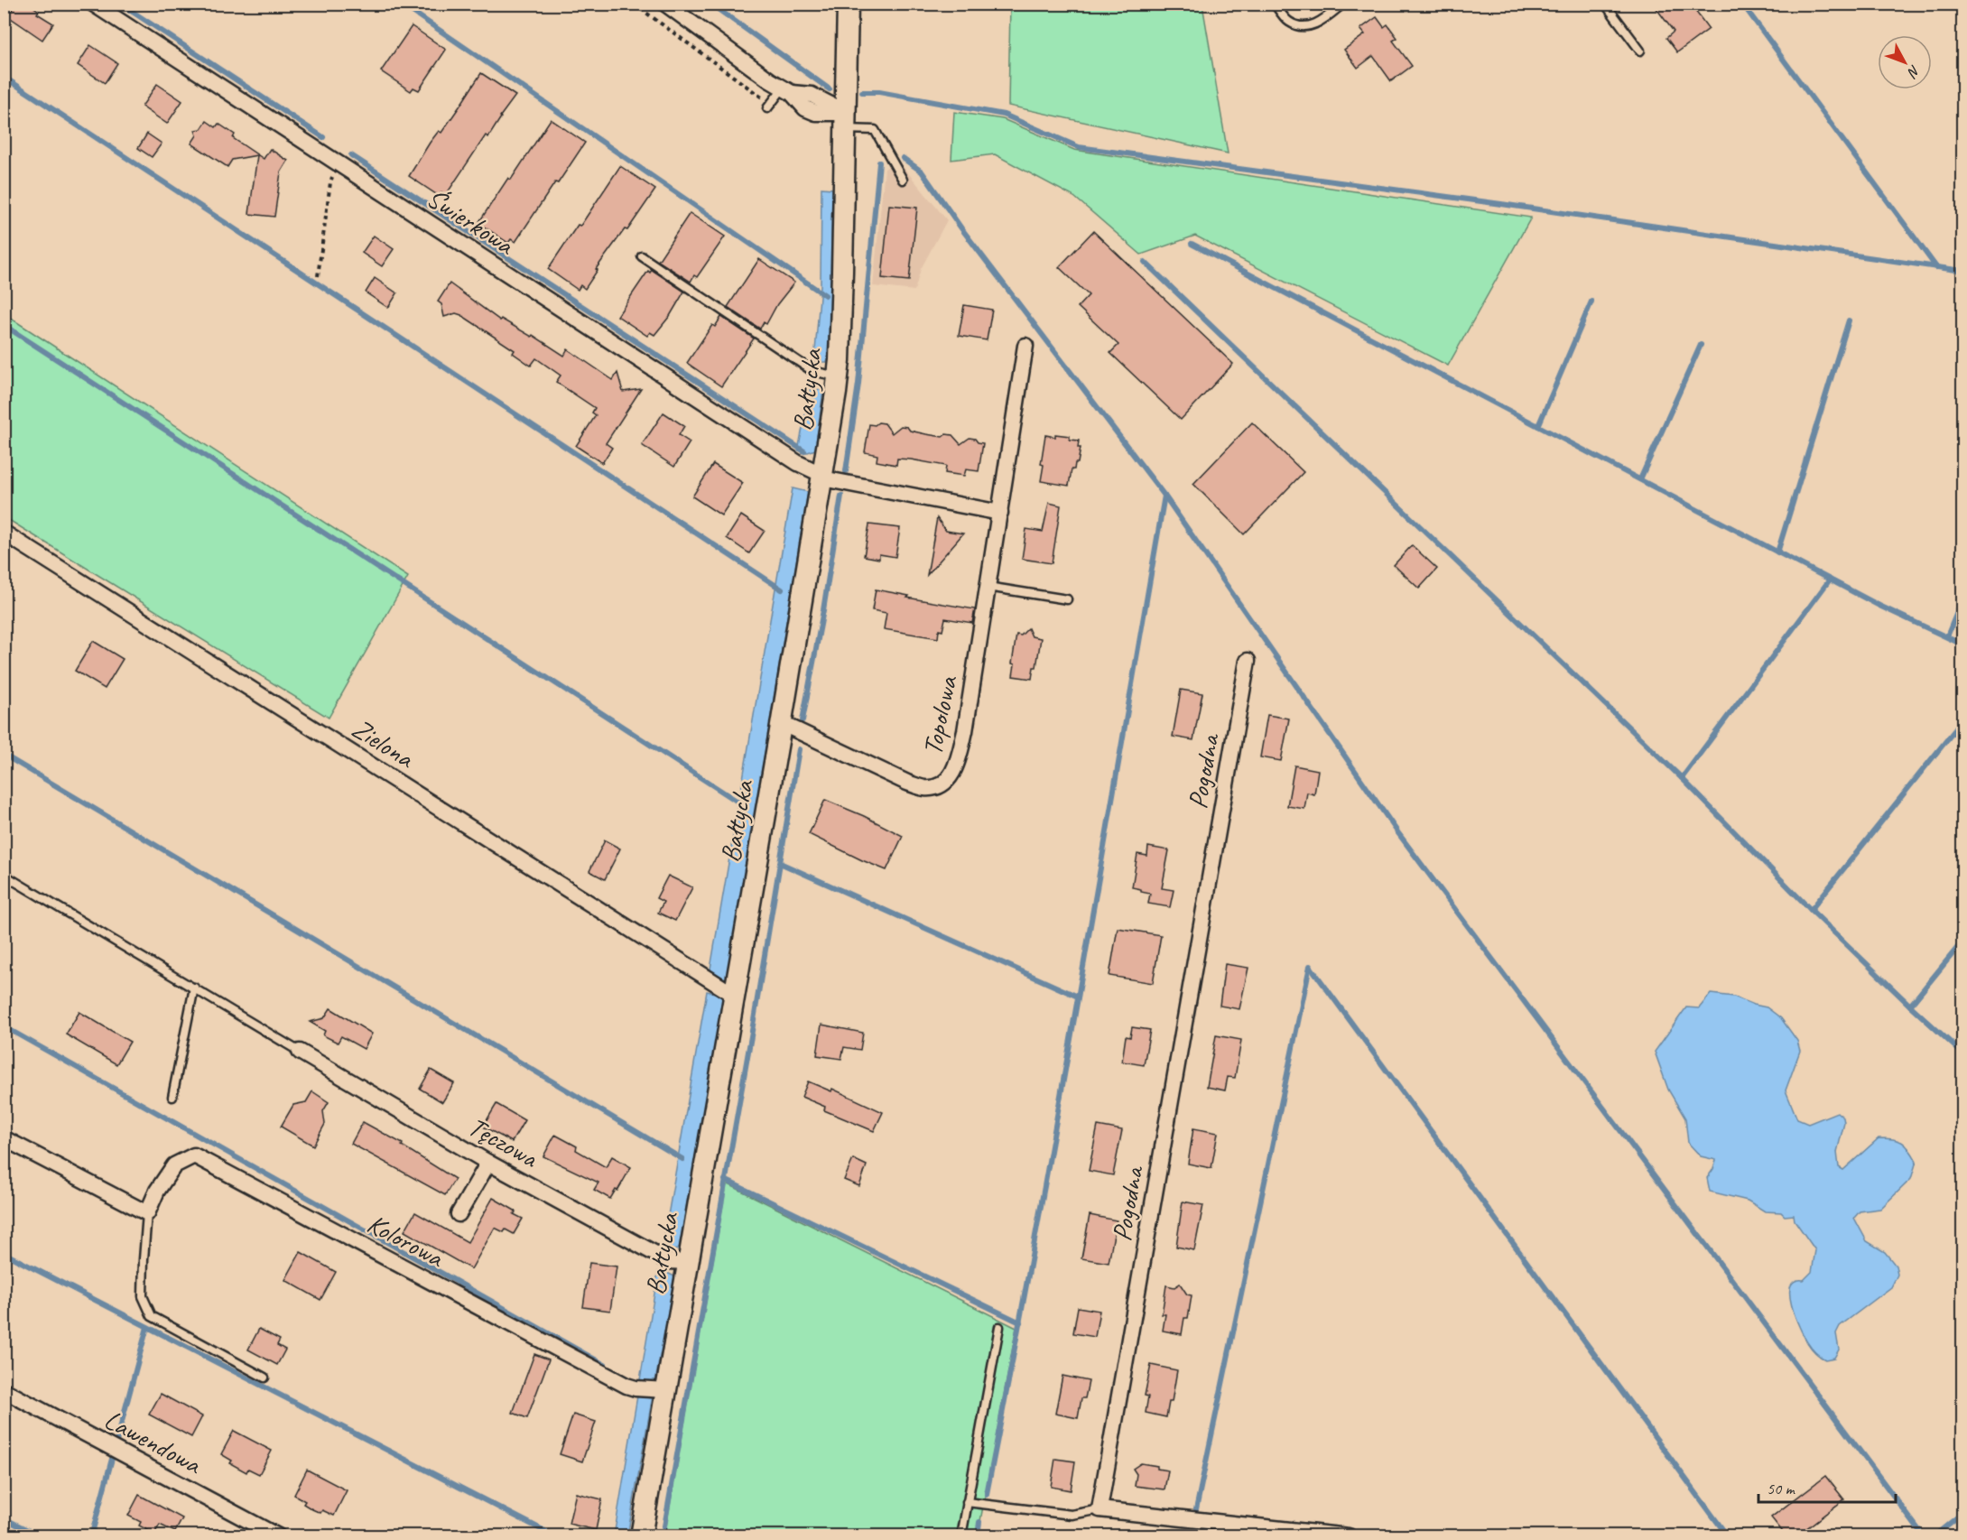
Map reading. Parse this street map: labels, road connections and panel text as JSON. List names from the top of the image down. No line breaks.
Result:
{"streets":{"main road":["Bałtycka"],"street":["Świerkowa","Topolowa","Zielona","Pogodna","Tęczowa","Kolorowa","Lawendowa"]},"crossings":[["Świerkowa","Bałtycka"],["Bałtycka","Topolowa"],["Bałtycka","Zielona"],["Bałtycka","Tęczowa"],["Bałtycka","Kolorowa"]],"scale_bar":"50 m","north":"bottom right"}
